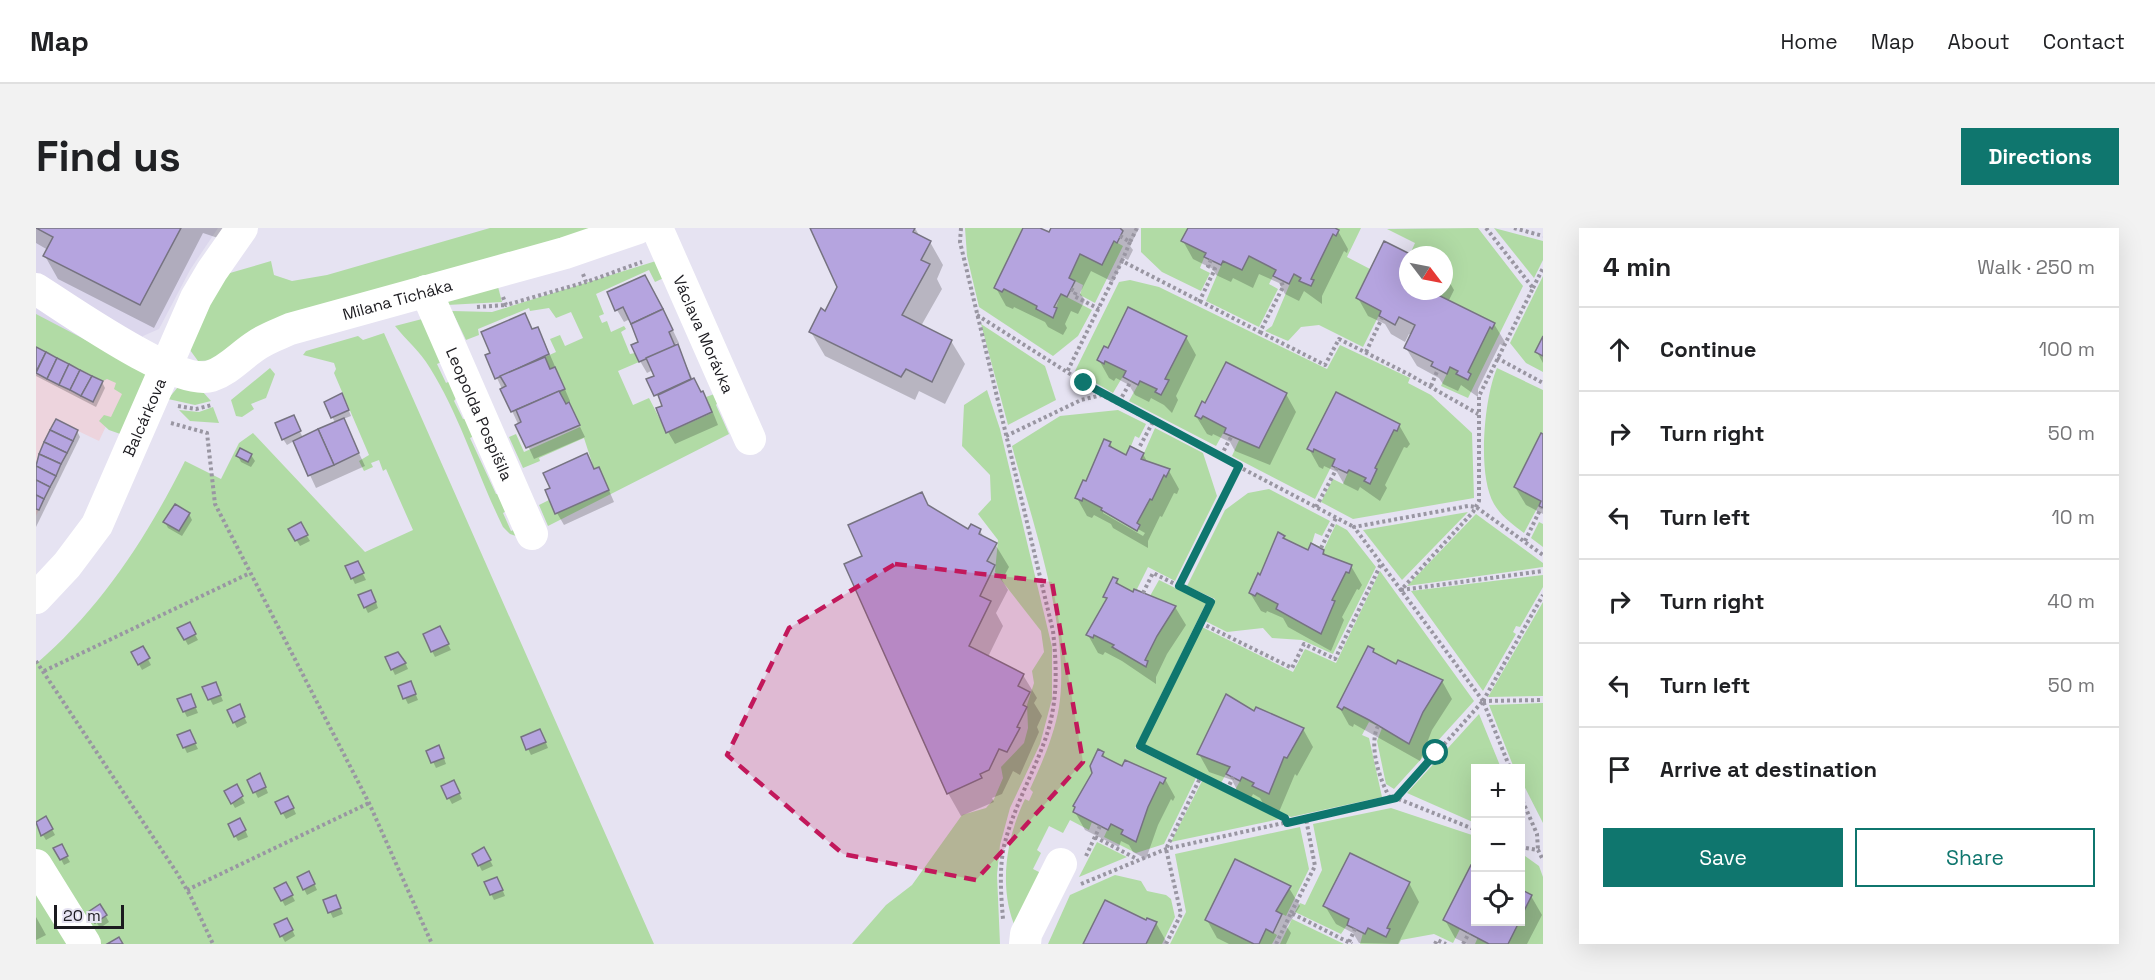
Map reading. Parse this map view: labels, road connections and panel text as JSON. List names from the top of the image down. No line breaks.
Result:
{"streets":{"street":["Milana Ticháka","Václava Morávka","Leopolda Pospíšila","Balcárkova"]},"crossings":[["Milana Ticháka","Leopolda Pospíšila"],["Milana Ticháka","Balcárkova"]],"scale_bar":"20 m","north":"bottom right","page":{"header":"Map","nav":["Home","Map","About","Contact"],"buttons":["Directions",["Save","Share"]],"title":"Find us","heading":["4 min","Walk · 250 m"],"list":[["Continue","100 m"],["Turn right","50 m"],["Turn left","10 m"],["Turn right","40 m"],["Turn left","50 m"],"Arrive at destination"],"map_buttons":["+","−"],"scale":"20 m"}}
